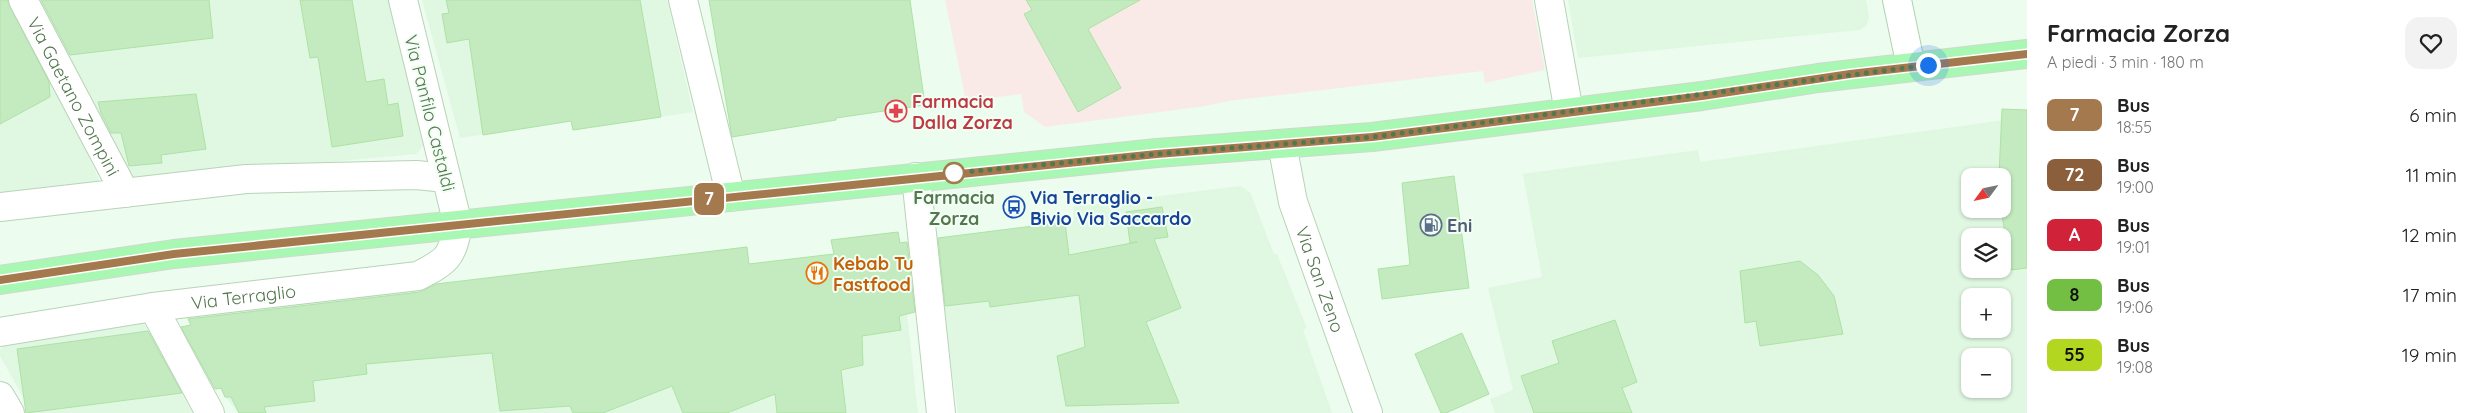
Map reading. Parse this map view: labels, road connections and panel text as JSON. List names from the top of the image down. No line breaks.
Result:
{"streets":{"street":["Via Gaetano Zompini","Via Panfilo Castaldi","Via San Zeno","Via Terraglio"]},"crossings":[["Via Panfilo Castaldi","Via Terraglio"]],"places":{"pharmacy":["Farmacia Dalla Zorza"],"other":["Farmacia Zorza"],"bus stop":["Via Terraglio - Bivio Via Saccardo"],"fuel station":["Eni"],"restaurant":["Kebab Tu Fastfood"]},"lines":["bus line 7"],"north":"bottom left","page":{"on_map":"7","heading":["Farmacia Zorza","A piedi · 3 min · 180 m"],"list":[{"mark":"7","name":"Bus","note":"18:55","value":"6 min"},{"mark":"72","name":"Bus","note":"19:00","value":"11 min"},{"mark":"A","name":"Bus","note":"19:01","value":"12 min"},{"mark":"8","name":"Bus","note":"19:06","value":"17 min"},{"mark":"55","name":"Bus","note":"19:08","value":"19 min"}],"map_buttons":["+","−"]}}
